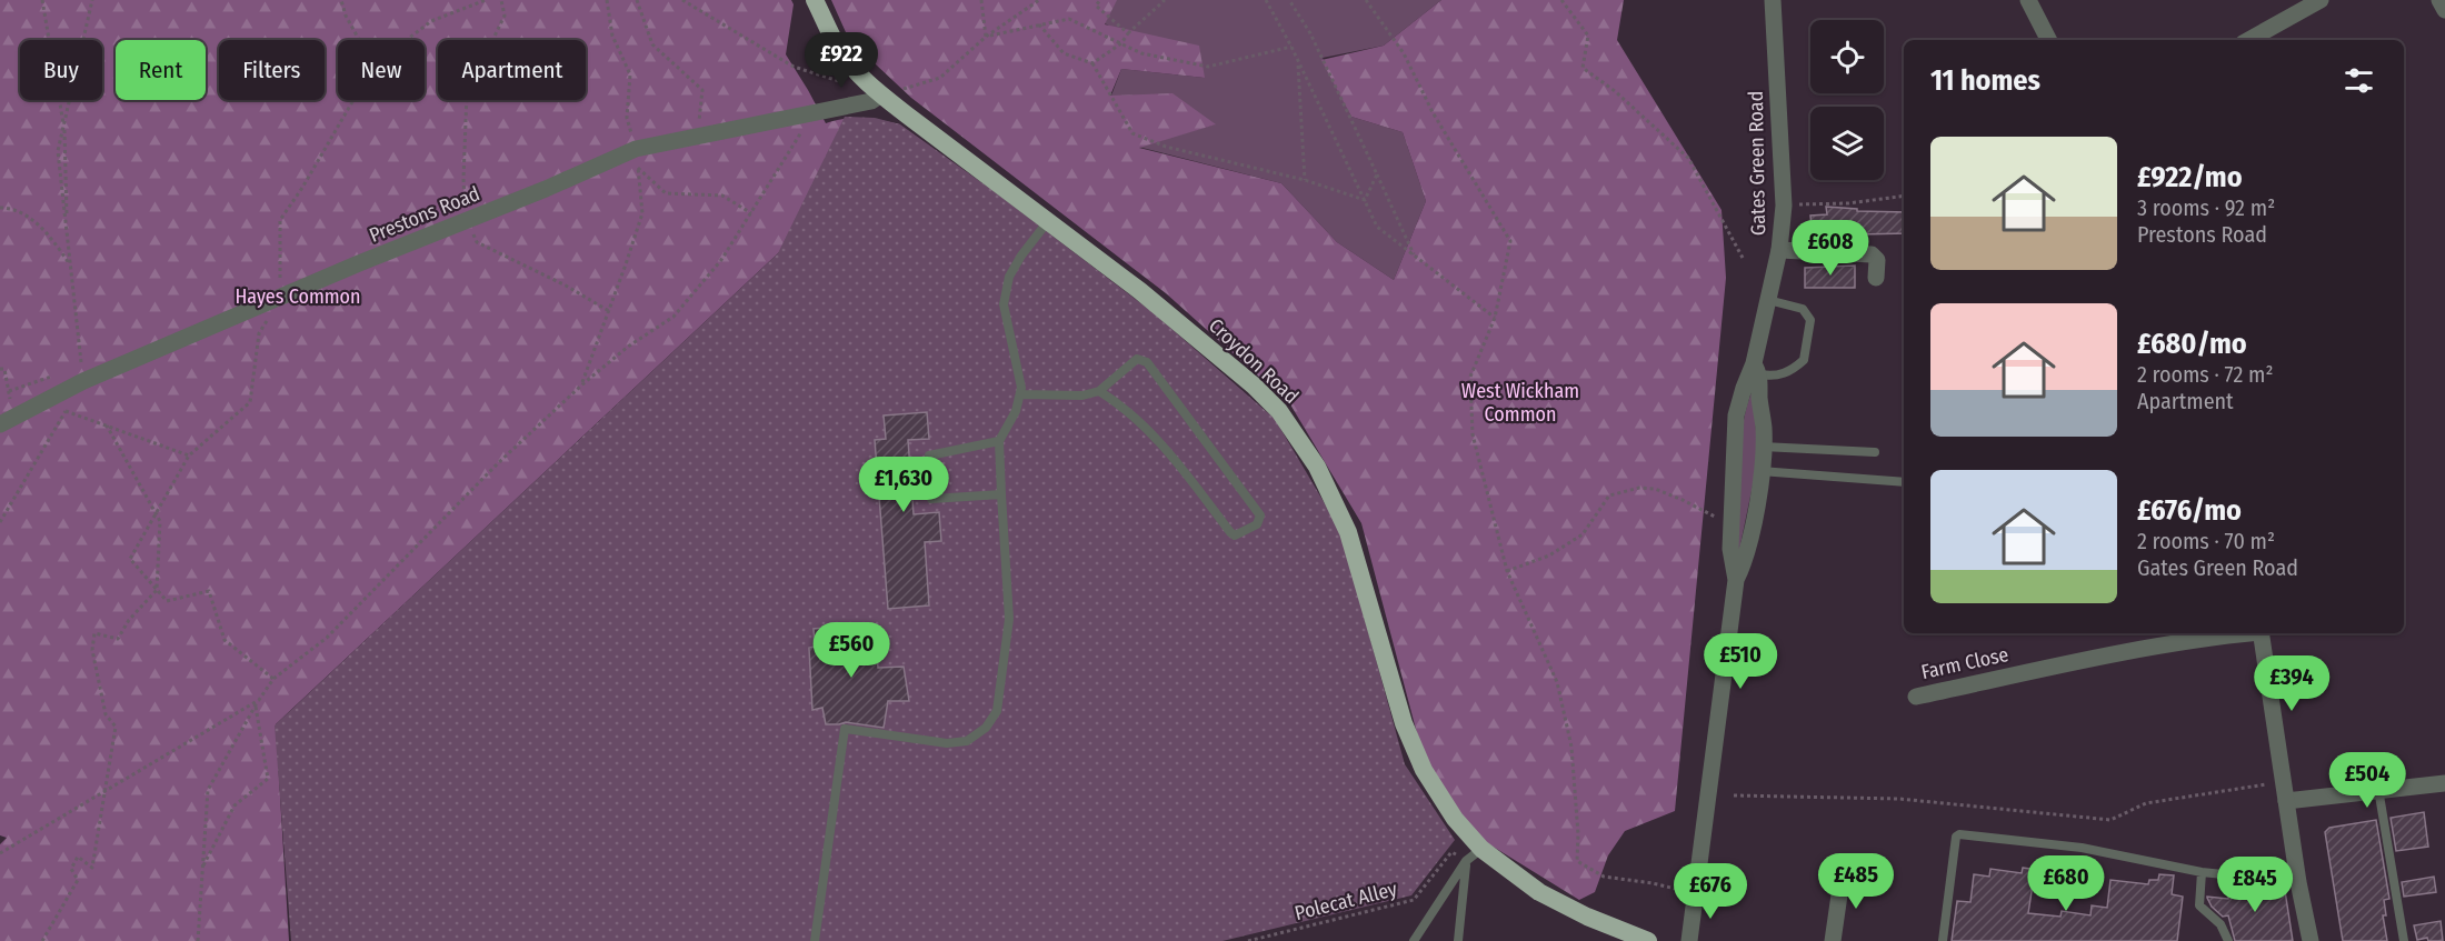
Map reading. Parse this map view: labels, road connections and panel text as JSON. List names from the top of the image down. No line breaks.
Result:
{"streets":{"highway":["Croydon Road"],"street":["Gates Green Road","Prestons Road","Farm Close"],"path":["Polecat Alley"]},"crossings":[["Prestons Road","Croydon Road"]],"parks":["Hayes Common","West Wickham Common"],"page":{"price":["£922","£608","£1,630","£560","£510","£394","£504","£485","£680","£845","£676"],"chip":["Buy","Rent","Filters","New","Apartment"],"heading":"11 homes","list":[{"name":"£922/mo","note":"3 rooms · 92 m² · Prestons Road"},{"name":"£680/mo","note":"2 rooms · 72 m² · Apartment"},{"name":"£676/mo","note":"2 rooms · 70 m² · Gates Green Road"}]}}
